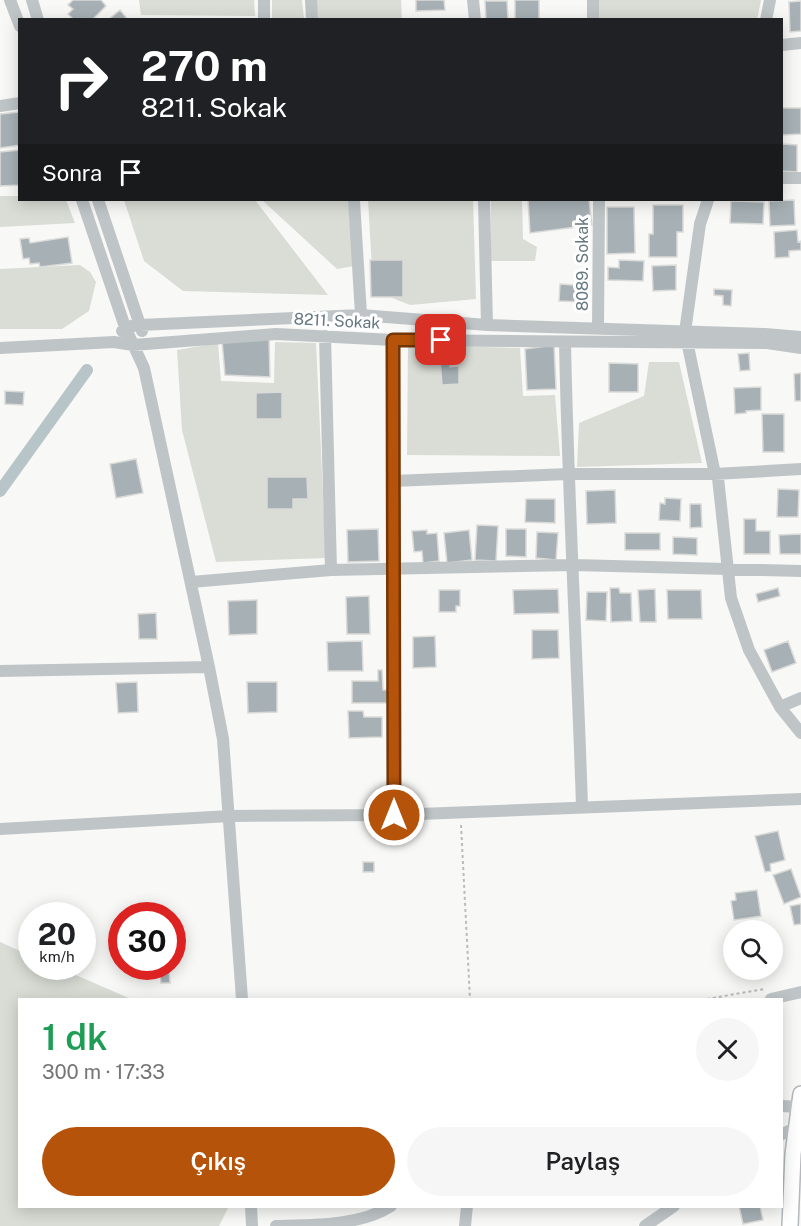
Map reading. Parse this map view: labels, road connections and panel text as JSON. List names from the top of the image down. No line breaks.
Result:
{"streets":{"street":["8089. Sokak","8211. Sokak"]},"page":{"turn":["270 m","8211. Sokak"],"then":"Sonra","speed":"20 km/h","limit":"30","heading":["1 dk","300 m · 17:33"],"buttons":["Çıkış","Paylaş"]}}
